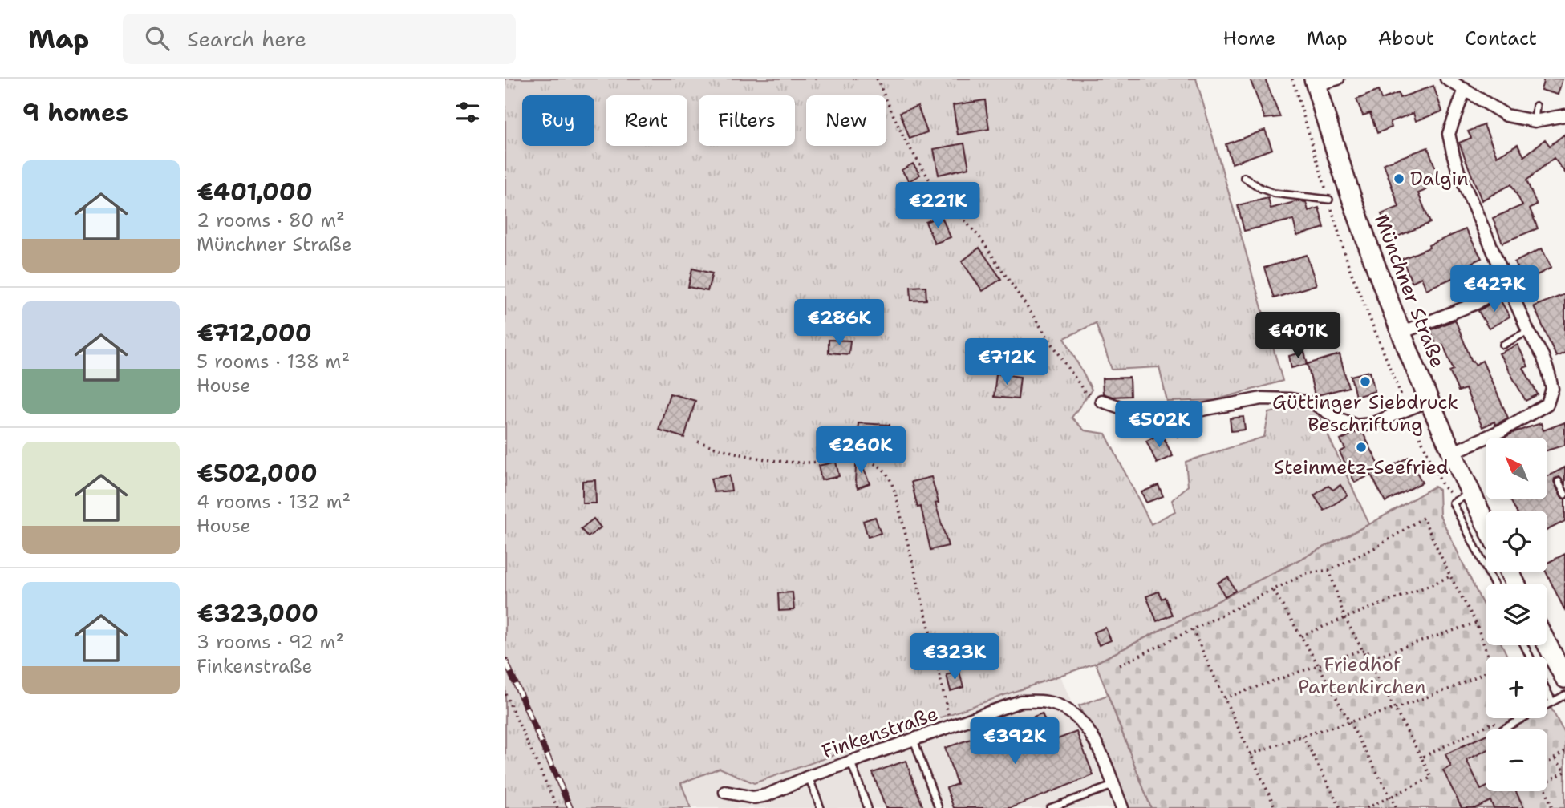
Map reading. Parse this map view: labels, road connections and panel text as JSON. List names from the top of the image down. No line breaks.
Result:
{"streets":{"main road":["Münchner Straße"],"street":["Finkenstraße"]},"parks":["Friedhof Partenkirchen"],"places":["Dalgin","Güttinger Siebdruck Beschriftung","Steinmetz-Seefried"],"north":"top left","page":{"header":"Map","search":"Search here","nav":["Home","Map","About","Contact"],"heading":"9 homes","chip":["Buy","Rent","Filters","New"],"list":[{"name":"€401,000","note":"2 rooms · 80 m² · Münchner Straße"},{"name":"€712,000","note":"5 rooms · 138 m² · House"},{"name":"€502,000","note":"4 rooms · 132 m² · House"},{"name":"€323,000","note":"3 rooms · 92 m² · Finkenstraße"}],"price":["€221K","€427K","€286K","€401K","€712K","€502K","€260K","€323K","€392K"],"map_buttons":["+","−"]}}
